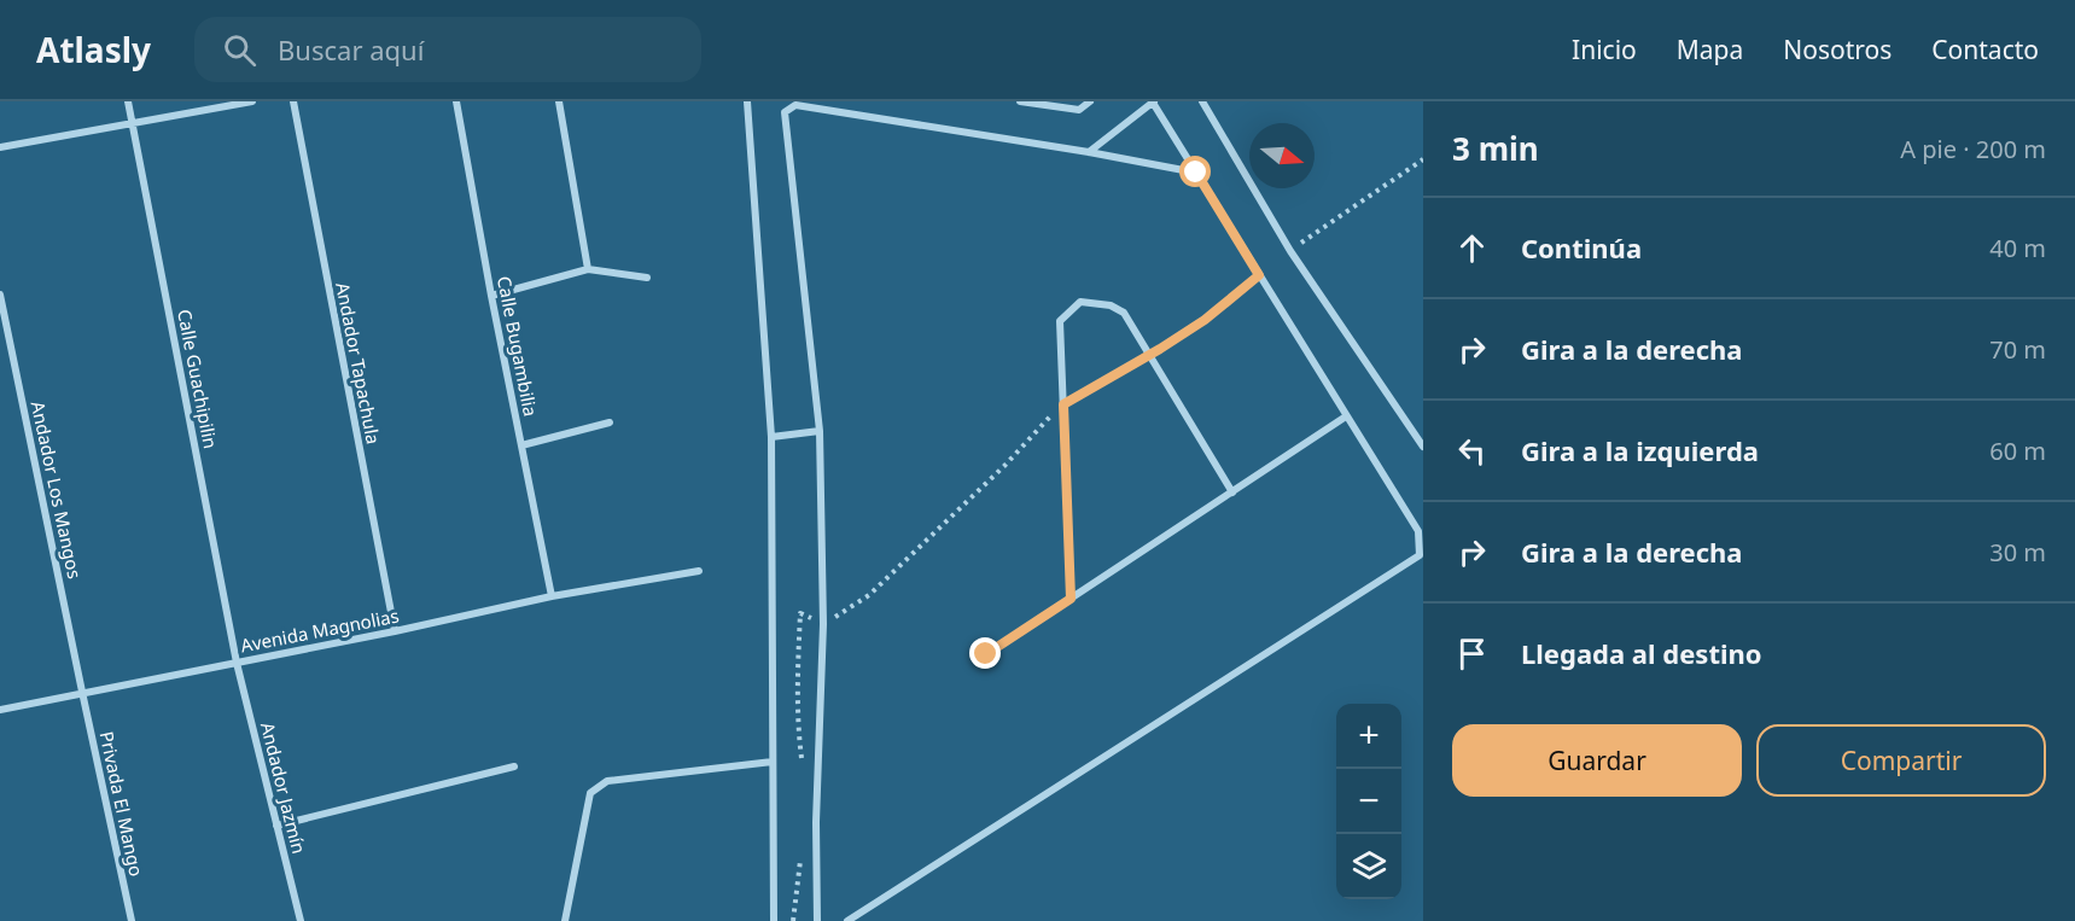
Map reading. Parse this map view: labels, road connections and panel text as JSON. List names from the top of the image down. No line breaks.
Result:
{"streets":{"street":["Calle Bugambilia","Andador Tapachula","Calle Guachipilin","Andador Los Mangos","Avenida Magnolias","Andador Jazmín","Privada El Mango"]},"crossings":[["Calle Bugambilia","Avenida Magnolias"],["Andador Tapachula","Avenida Magnolias"],["Calle Guachipilin","Avenida Magnolias"],["Calle Guachipilin","Andador Jazmín"],["Andador Los Mangos","Avenida Magnolias"],["Andador Los Mangos","Privada El Mango"],["Avenida Magnolias","Andador Jazmín"],["Avenida Magnolias","Privada El Mango"]],"north":"right","page":{"header":"Atlasly","search":"Buscar aquí","nav":["Inicio","Mapa","Nosotros","Contacto"],"heading":["3 min","A pie · 200 m"],"list":[["Continúa","40 m"],["Gira a la derecha","70 m"],["Gira a la izquierda","60 m"],["Gira a la derecha","30 m"],"Llegada al destino"],"buttons":["Guardar","Compartir"],"map_buttons":["+","−"]}}
